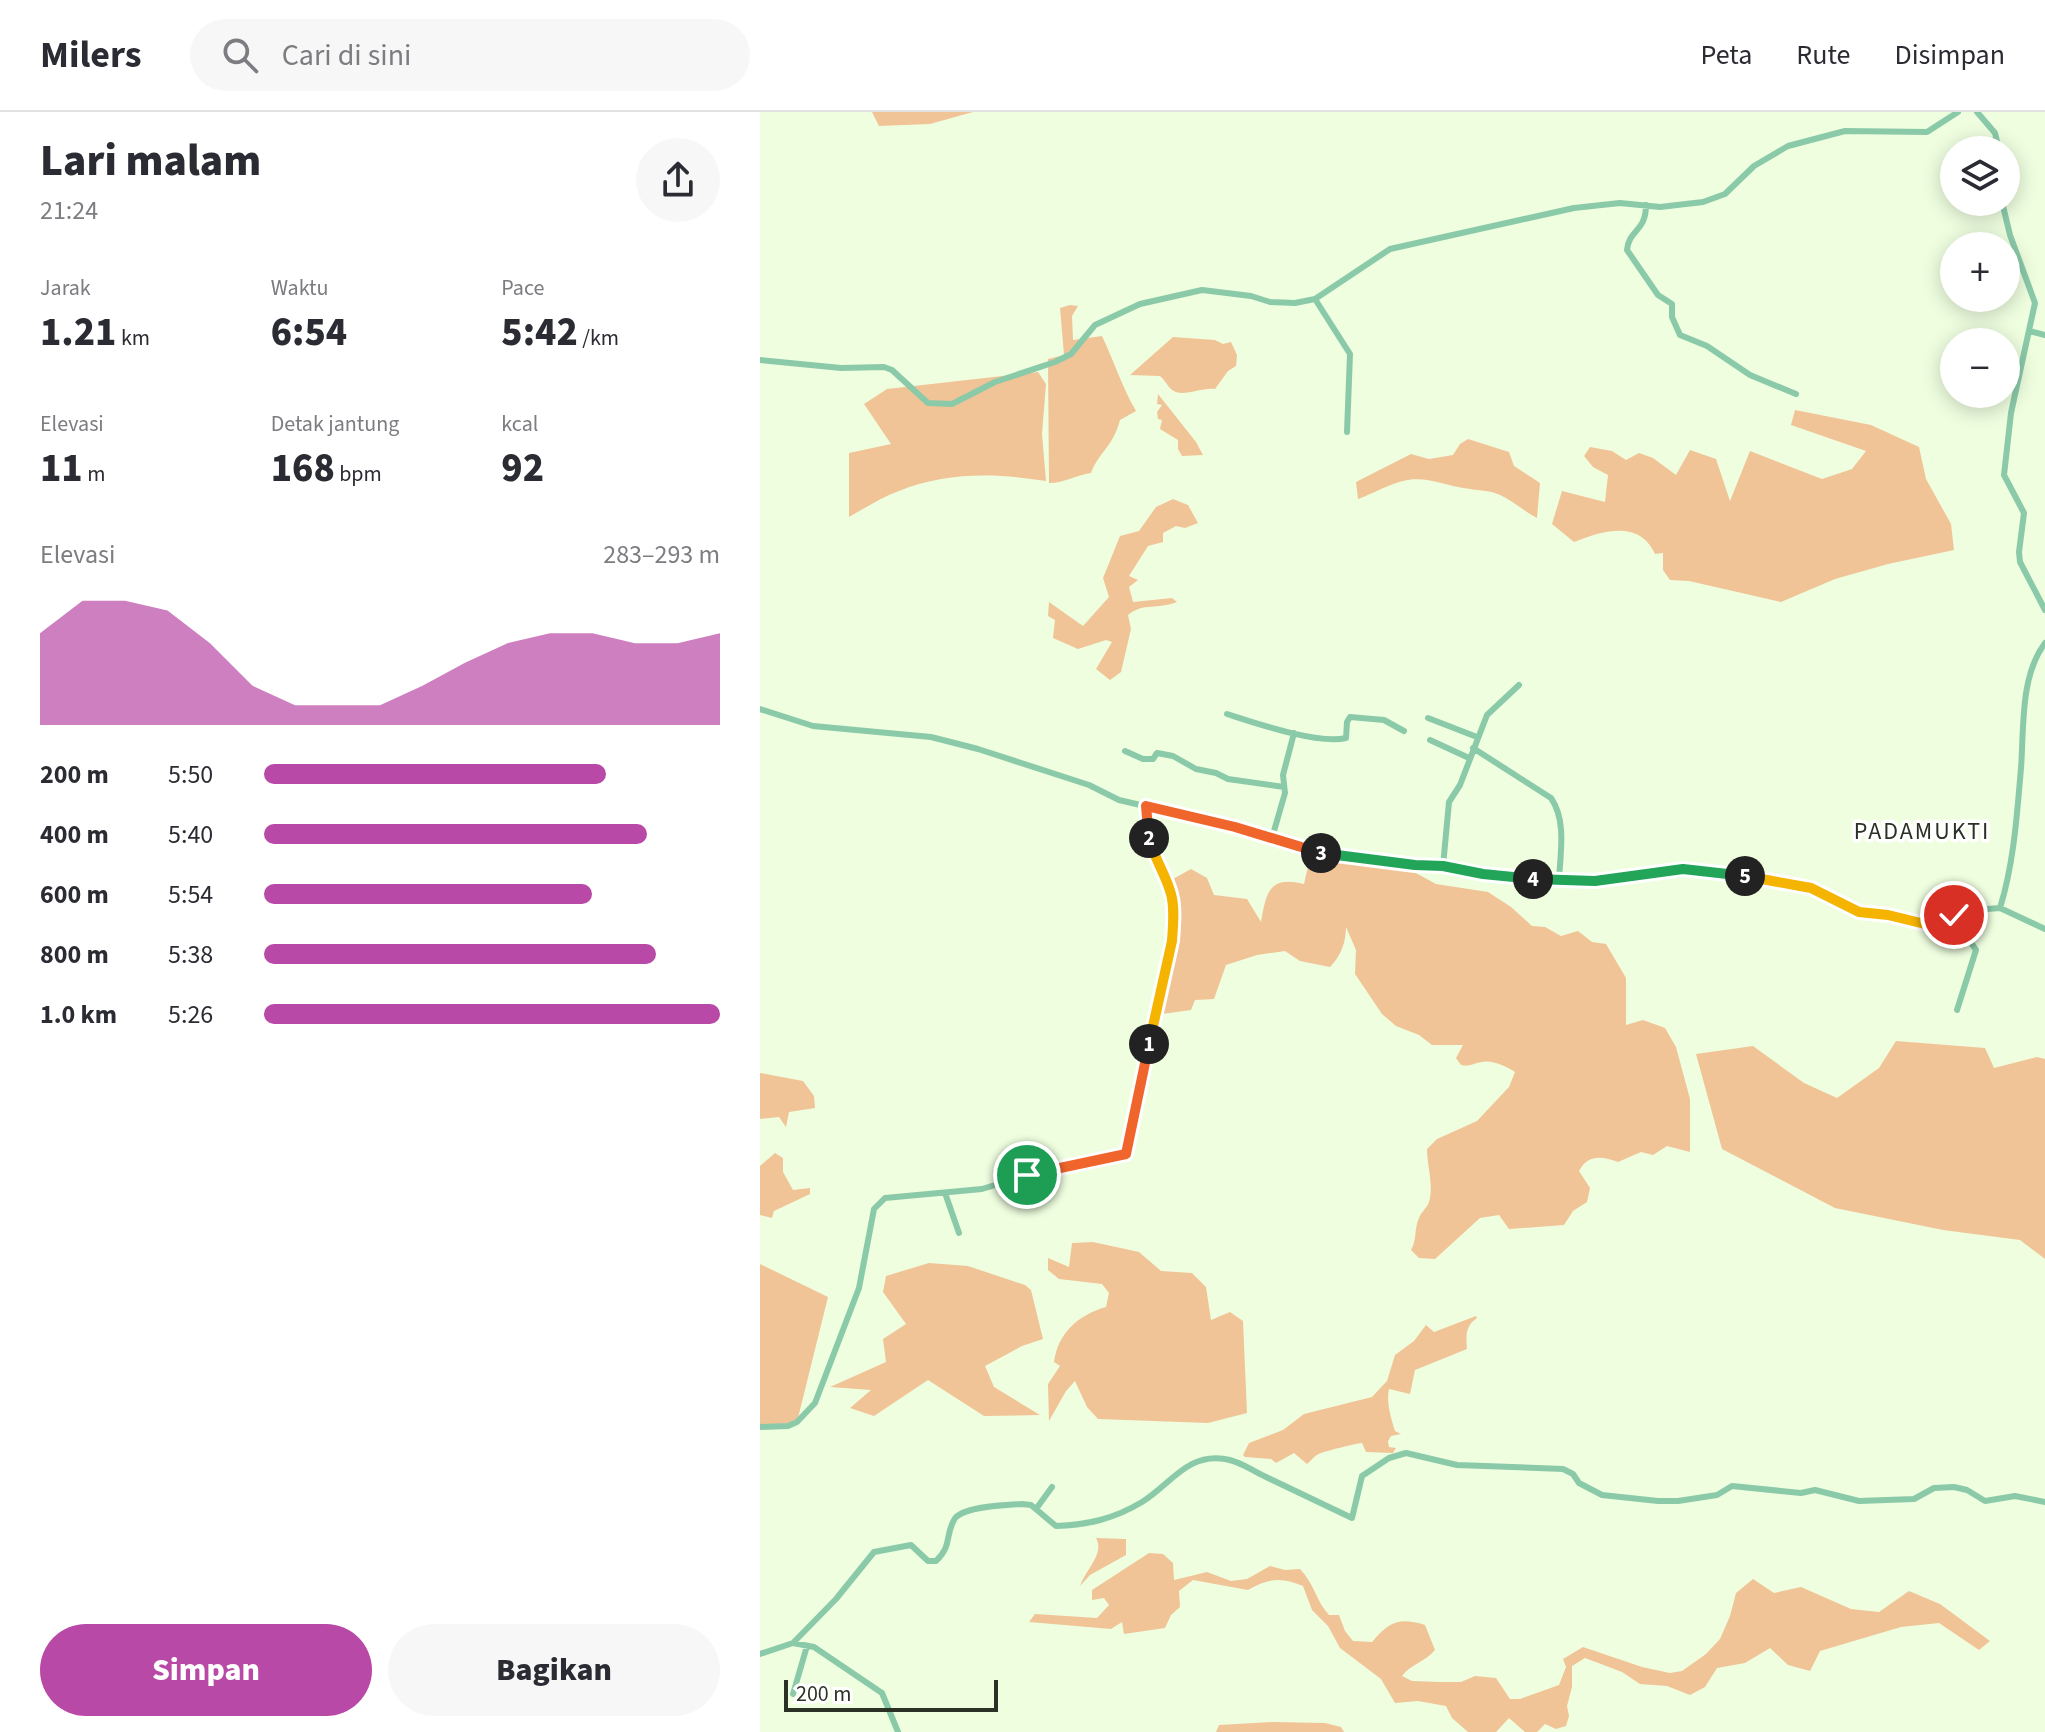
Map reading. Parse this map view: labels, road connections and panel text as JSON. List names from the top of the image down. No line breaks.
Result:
{"districts":["PADAMUKTI"],"scale_bar":"200 m","page":{"header":"Milers","search":"Cari di sini","nav":["Peta","Rute","Disimpan"],"heading":["Lari malam","21:24"],"map_buttons":["+","−"],"stats":[["Jarak","1.21 km"],["Waktu","6:54"],["Pace","5:42 /km"],["Elevasi","11 m"],["Detak jantung","168 bpm"],["kcal","92"]],"chart":["Elevasi","283–293 m"],"list":[{"name":"200 m","note":"5:50"},{"name":"400 m","note":"5:40"},{"name":"600 m","note":"5:54"},{"name":"800 m","note":"5:38"},{"name":"1.0 km","note":"5:26"}],"pins":["2","3","5","4","1"],"buttons":["Simpan","Bagikan"],"scale":"200 m"}}
